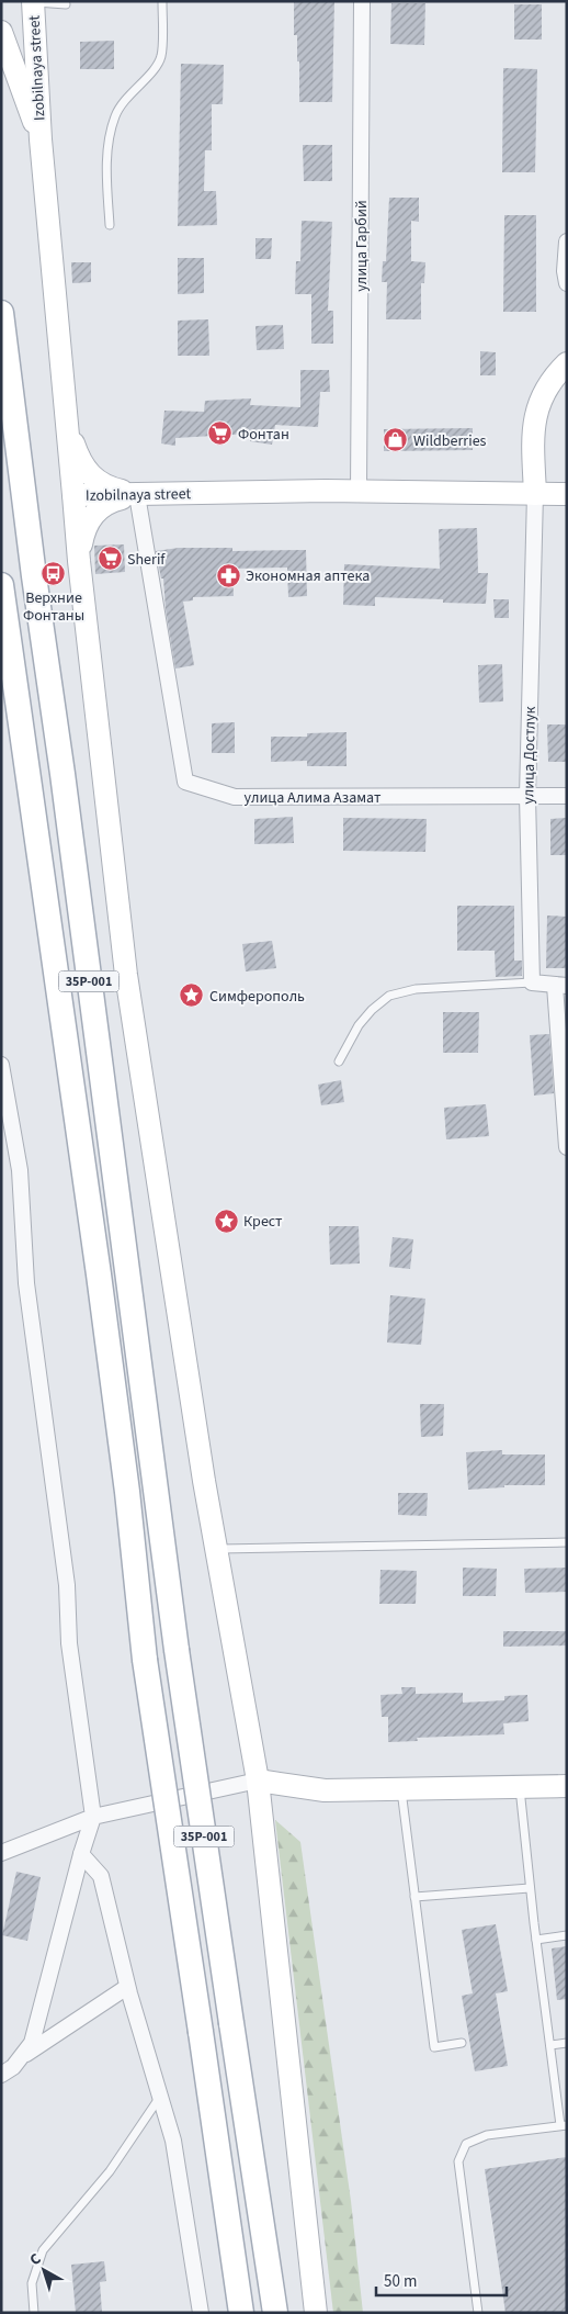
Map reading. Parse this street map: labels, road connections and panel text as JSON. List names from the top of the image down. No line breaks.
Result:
{"streets":{"main road":["Izobilnaya street","35Р-001"],"street":["улица Гарбий","улица Достлук","улица Алима Азамат"]},"crossings":[["Izobilnaya street","улица Гарбий"],["Izobilnaya street","улица Достлук"],["Izobilnaya street","улица Алима Азамат"],["улица Достлук","улица Алима Азамат"]],"places":{"supermarket":["Фонтан","Sherif"],"shop":["Wildberries"],"bus stop":["Верхние Фонтаны"],"pharmacy":["Экономная аптека"],"place":["Симферополь","Крест"]},"scale_bar":"50 m","north":"top left"}
